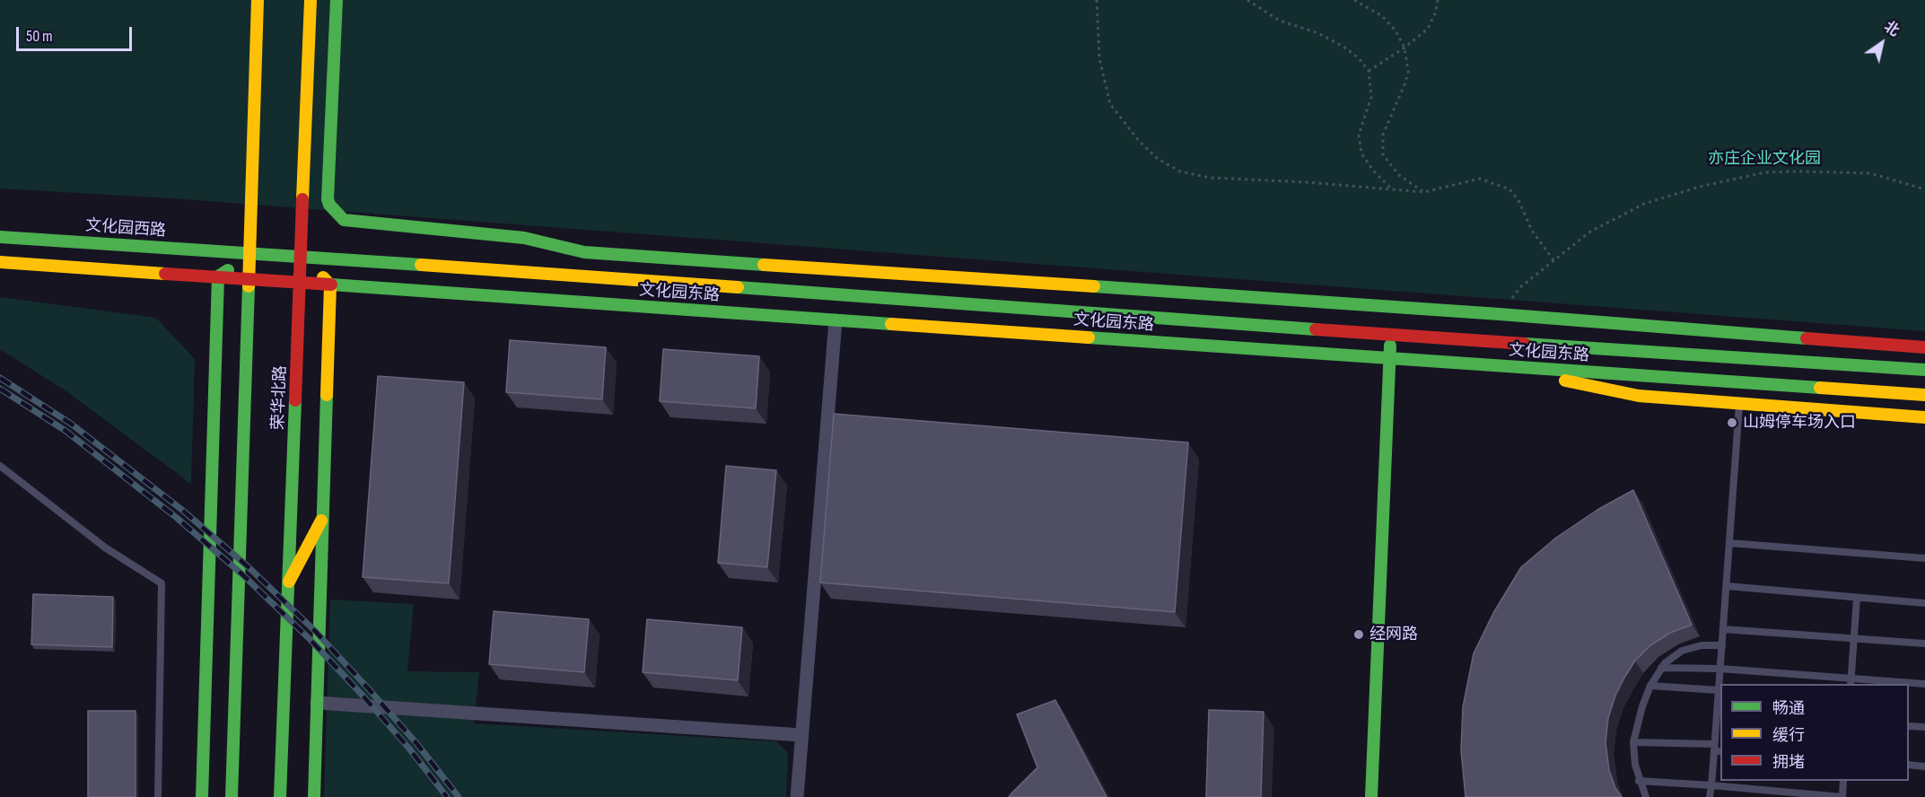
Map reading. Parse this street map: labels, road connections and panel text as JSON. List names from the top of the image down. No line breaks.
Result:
{"streets":{"main road":["文化园西路","文化园东路","荣华北路"]},"crossings":[["文化园西路","文化园东路"],["文化园西路","荣华北路"],["文化园东路","荣华北路"]],"parks":["亦庄企业文化园"],"places":["山姆停车场入口","经网路"],"legend":["畅通","缓行","拥堵"],"scale_bar":"50 m","north":"top right"}
